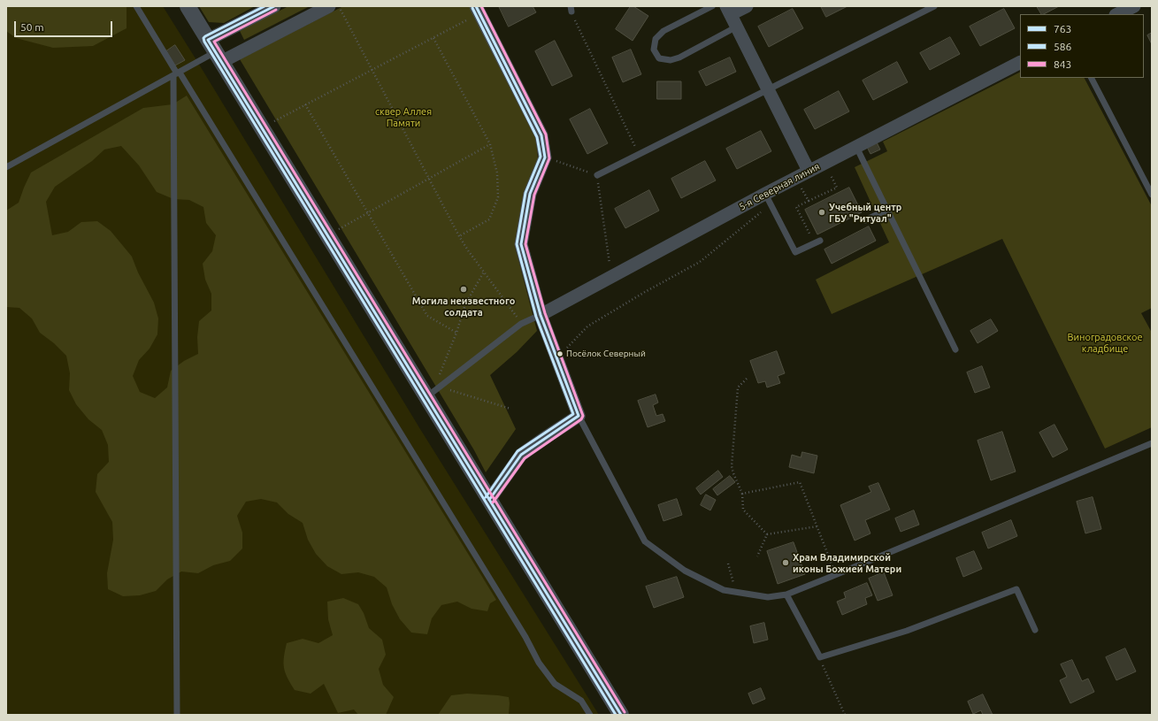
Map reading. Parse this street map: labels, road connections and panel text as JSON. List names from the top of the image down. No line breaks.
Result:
{"streets":{"street":["5-я Северная линия"]},"parks":["сквер Аллея Памяти","Виноградовское кладбище"],"places":["Учебный центр ГБУ \"Ритуал\"","Могила неизвестного солдата","Посёлок Северный","Храм Владимирской иконы Божией Матери"],"lines":["transit line 763","transit line 586","transit line 843"],"legend":["763","586","843"],"scale_bar":"50 m"}
